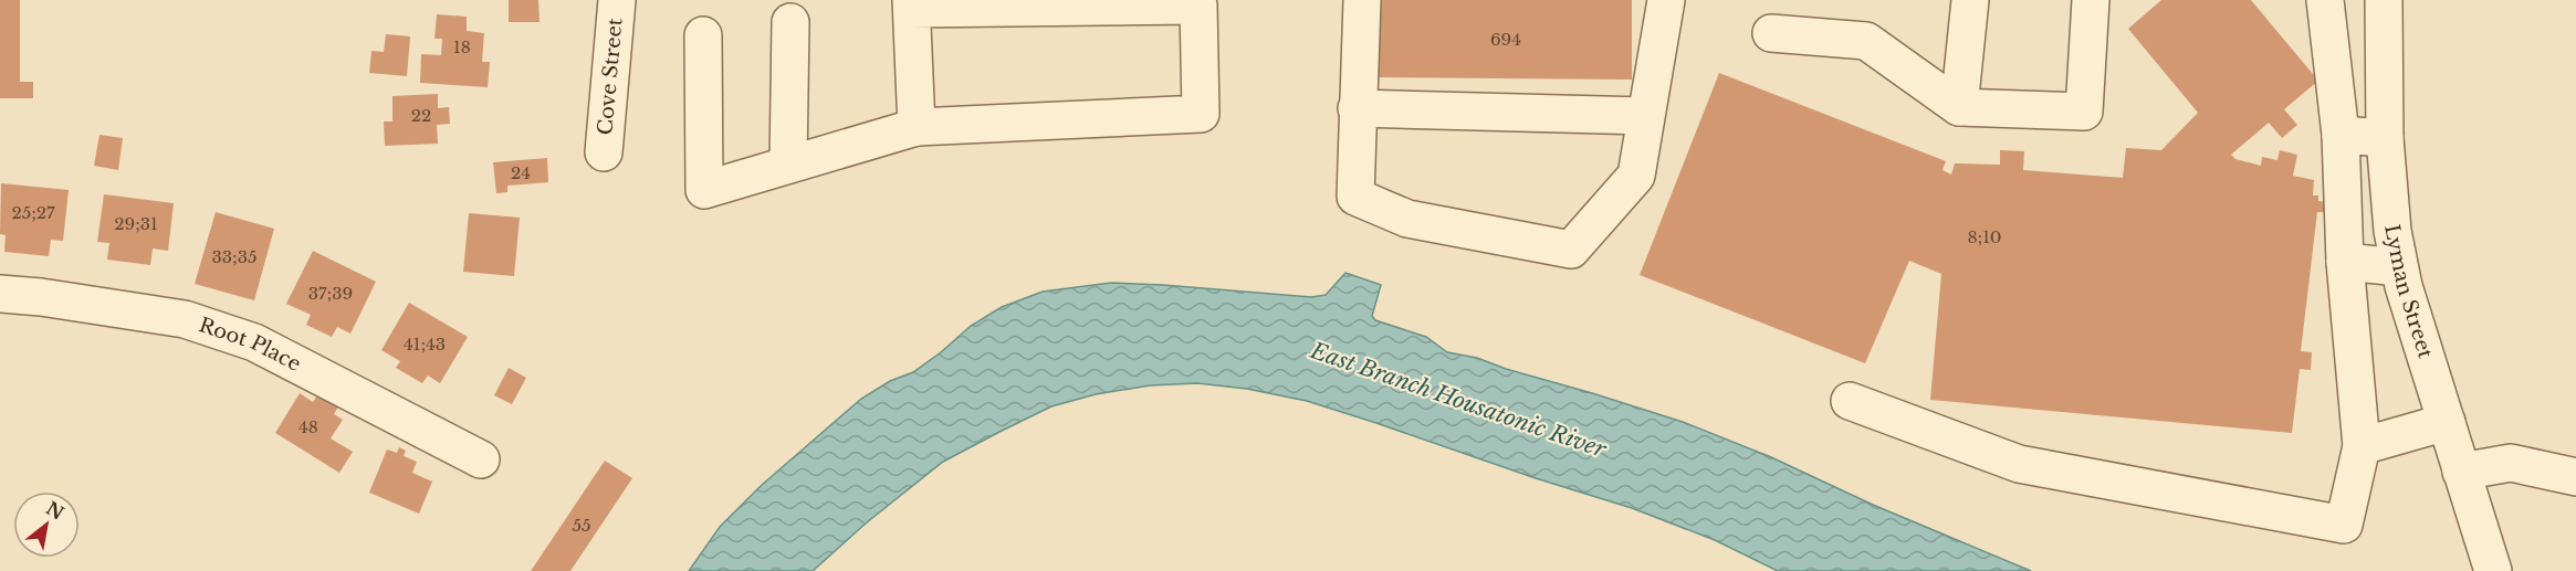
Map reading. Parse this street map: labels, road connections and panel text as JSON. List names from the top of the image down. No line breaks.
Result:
{"streets":{"street":["Cove Street","Lyman Street","Root Place"]},"water":["East Branch Housatonic River"],"house_numbers":["694","18","22","24","25;27","29;31","8;10","33;35","37;39","41;43","48","55"],"north":"top right"}
